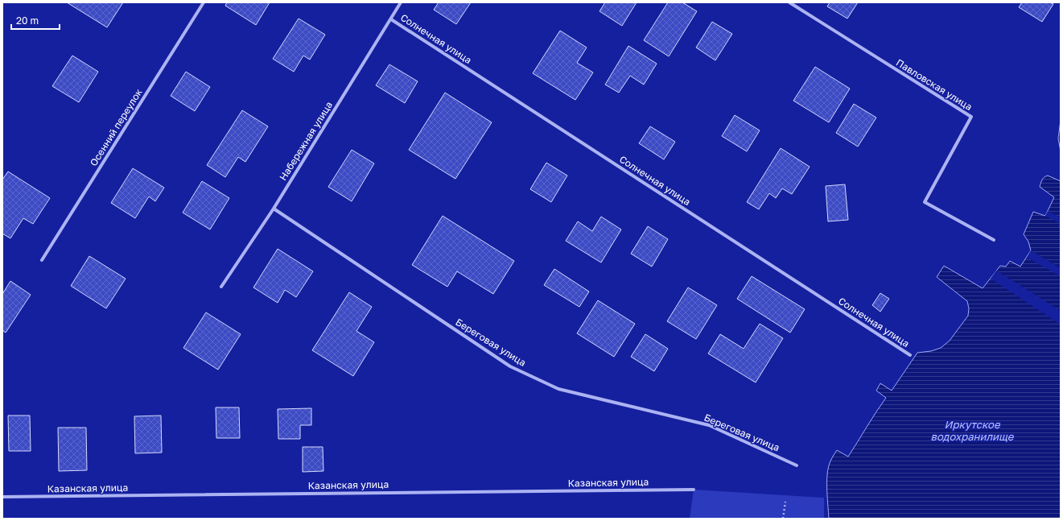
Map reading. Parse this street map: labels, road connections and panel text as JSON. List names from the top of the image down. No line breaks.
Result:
{"streets":{"street":["Солнечная улица","Павловская улица","Осенний переулок","Набережная улица","Береговая улица","Казанская улица"]},"crossings":[["Солнечная улица","Набережная улица"],["Набережная улица","Береговая улица"]],"water":["Иркутское водохранилище"],"scale_bar":"20 m"}
